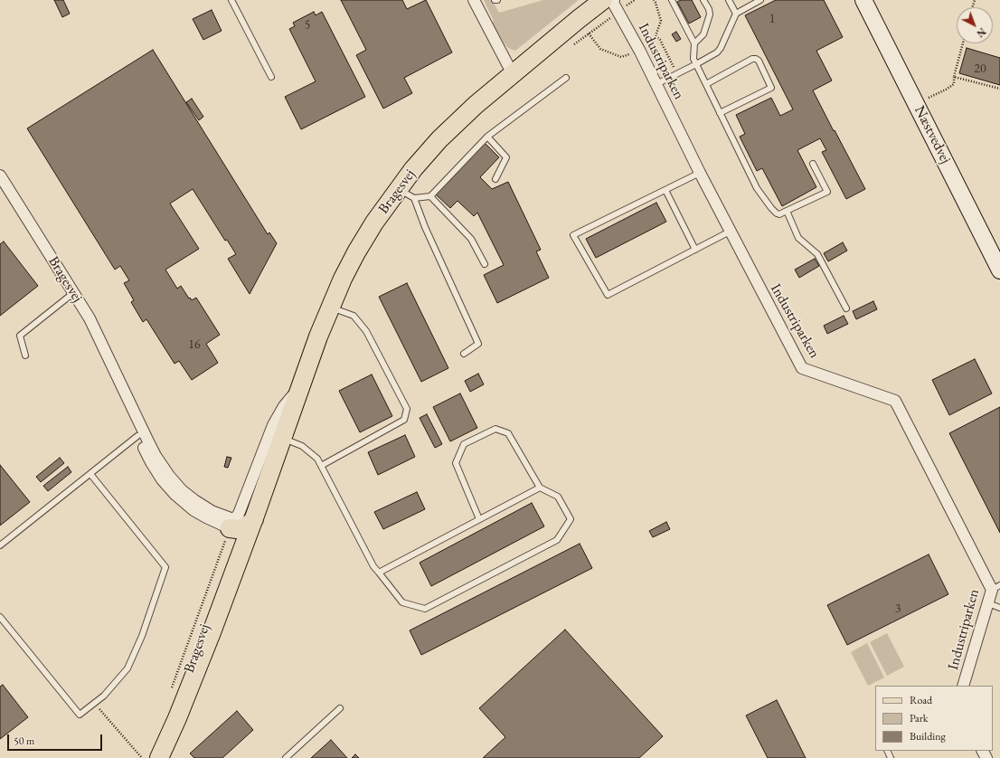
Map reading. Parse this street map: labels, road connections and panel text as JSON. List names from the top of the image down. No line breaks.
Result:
{"streets":{"main road":["Næstvedvej","Bragesvej"],"street":["Industriparken"]},"crossings":[["Industriparken","Bragesvej"]],"house_numbers":["1","5","20","16","3"],"legend":["Road","Park","Building"],"scale_bar":"50 m","north":"bottom right"}
